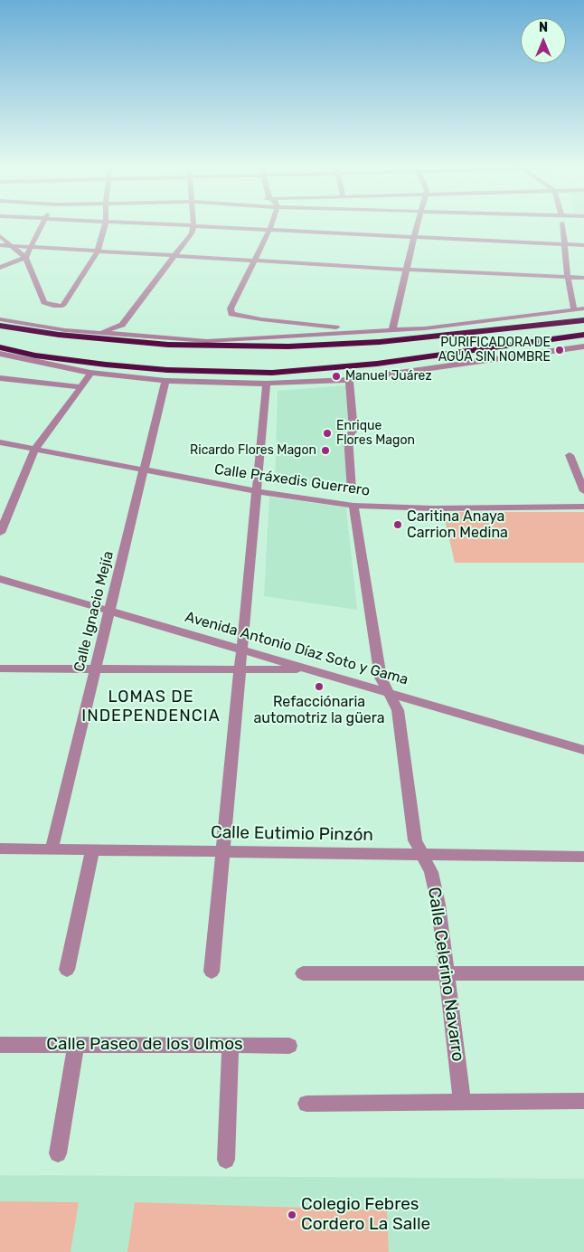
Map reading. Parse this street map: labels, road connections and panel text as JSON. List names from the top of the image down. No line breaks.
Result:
{"streets":{"street":["Calle Práxedis Guerrero","Calle Ignacio Mejía","Avenida Antonio Díaz Soto y Gama","Calle Eutimio Pinzón","Calle Celerino Navarro","Calle Paseo de los Olmos"]},"crossings":[["Calle Práxedis Guerrero","Calle Ignacio Mejía"],["Calle Práxedis Guerrero","Calle Celerino Navarro"],["Calle Ignacio Mejía","Avenida Antonio Díaz Soto y Gama"],["Calle Ignacio Mejía","Calle Eutimio Pinzón"],["Avenida Antonio Díaz Soto y Gama","Calle Celerino Navarro"],["Calle Eutimio Pinzón","Calle Celerino Navarro"]],"districts":["LOMAS DE INDEPENDENCIA"],"places":["PURIFICADORA DE AGUA SIN NOMBRE","Manuel Juárez","Enrique Flores Magon","Ricardo Flores Magon","Caritina Anaya Carrion Medina","Refacciónaria automotriz la güera","Colegio Febres Cordero La Salle"],"north":"top"}
